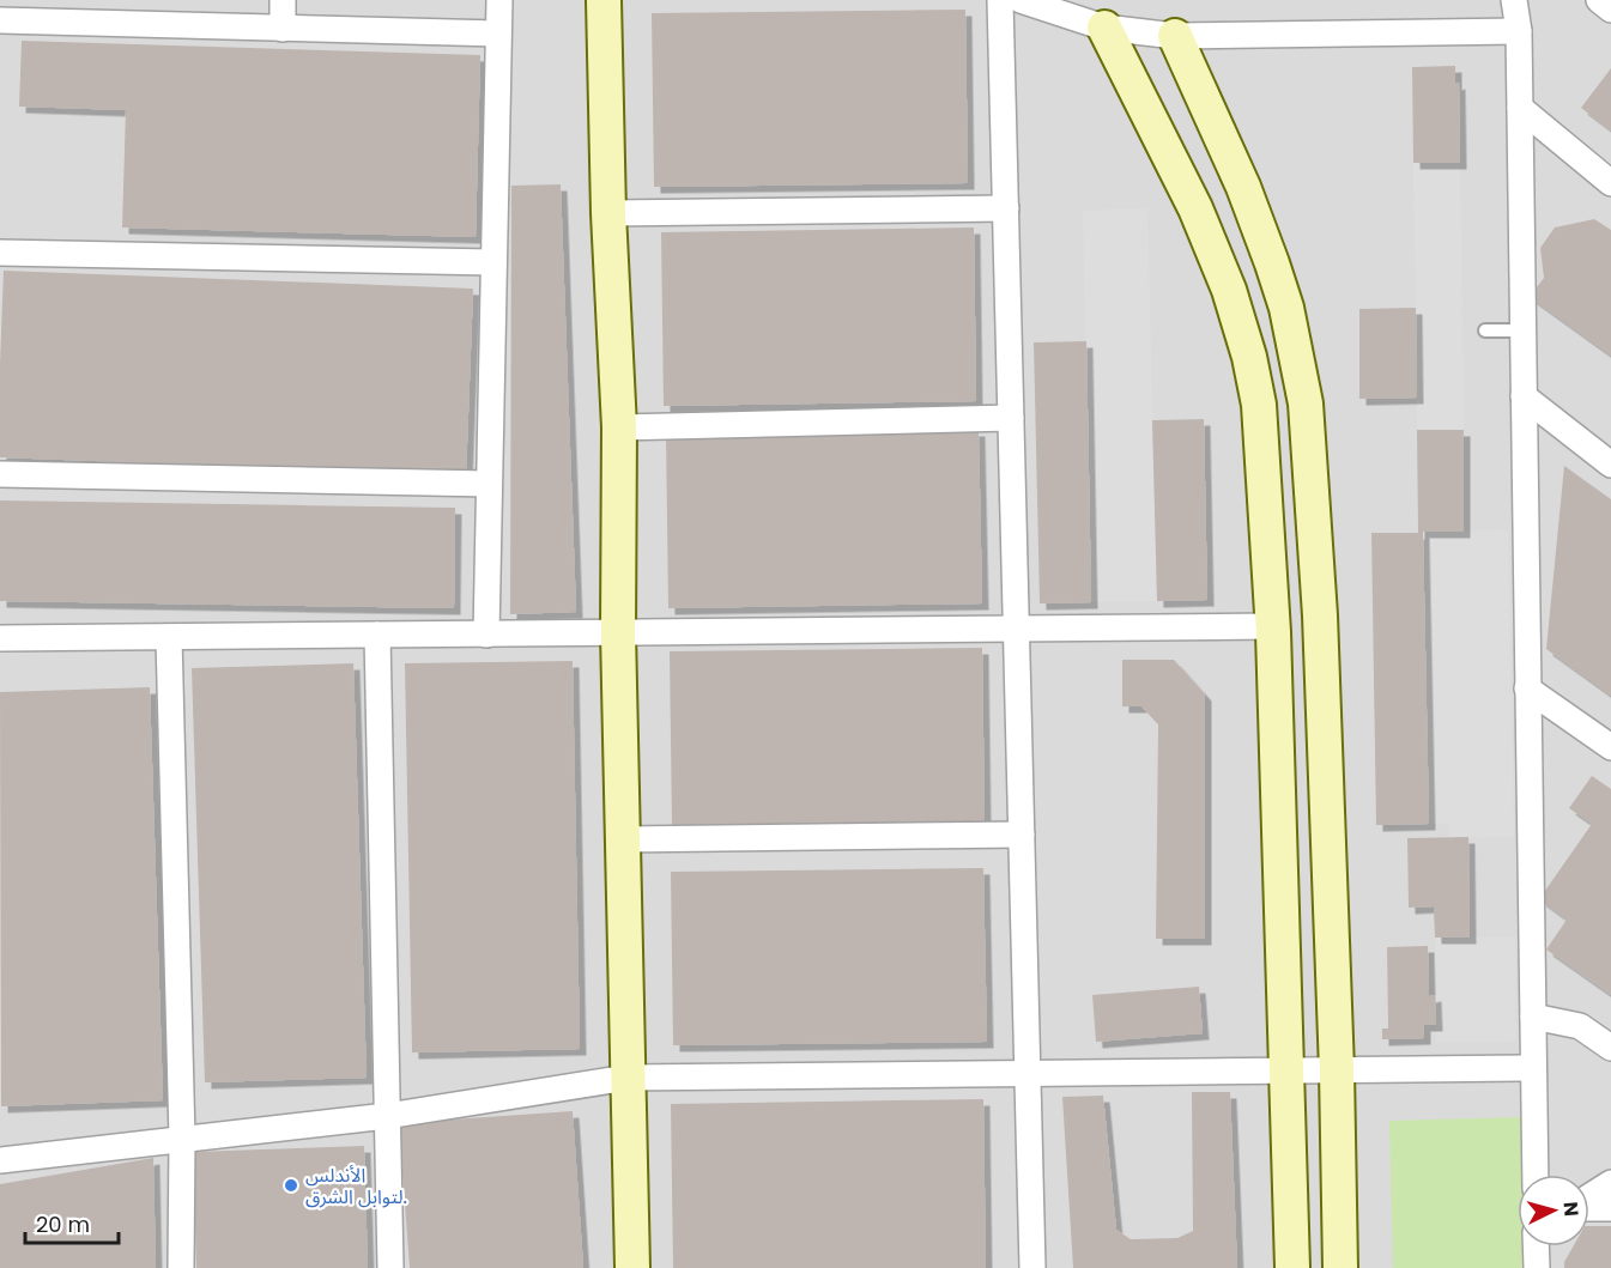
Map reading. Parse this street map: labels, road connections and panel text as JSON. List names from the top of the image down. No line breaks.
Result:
{"places":["الأندلس لتوابل الشرق."],"scale_bar":"20 m","north":"right"}
